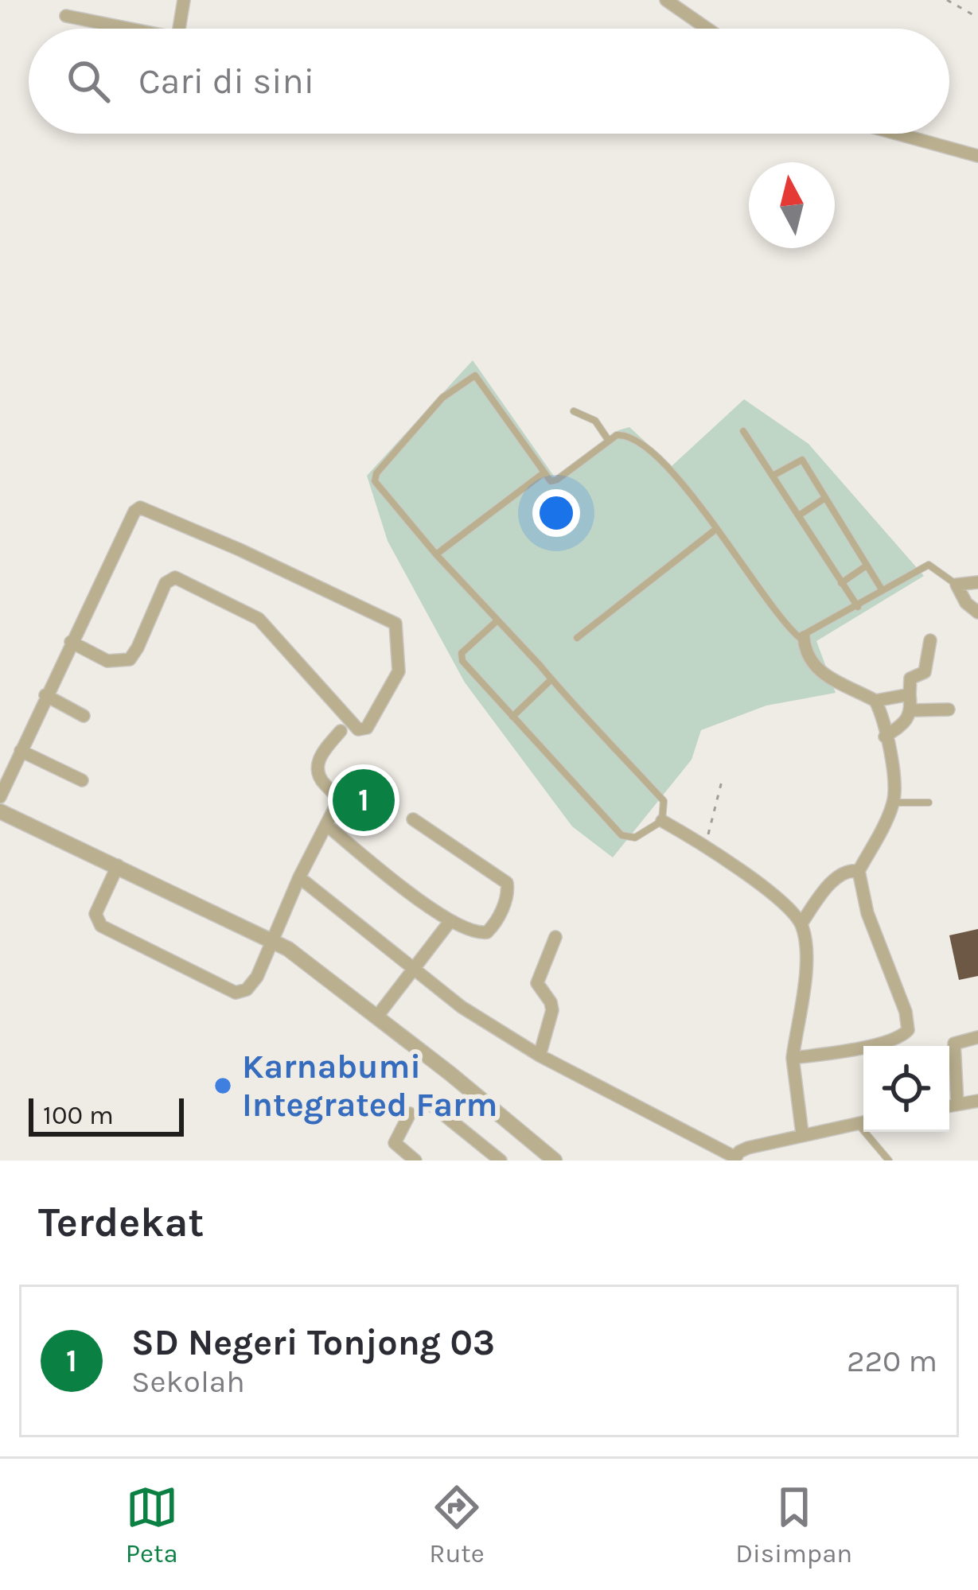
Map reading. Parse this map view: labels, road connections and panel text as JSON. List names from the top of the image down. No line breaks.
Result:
{"places":["Karnabumi Integrated Farm"],"scale_bar":"100 m","north":"top","page":{"search":"Cari di sini","pins":"1","scale":"100 m","heading":"Terdekat","list":[{"mark":"1","name":"SD Negeri Tonjong 03","note":"Sekolah","value":"220 m"}],"nav":["Peta","Rute","Disimpan"]}}
